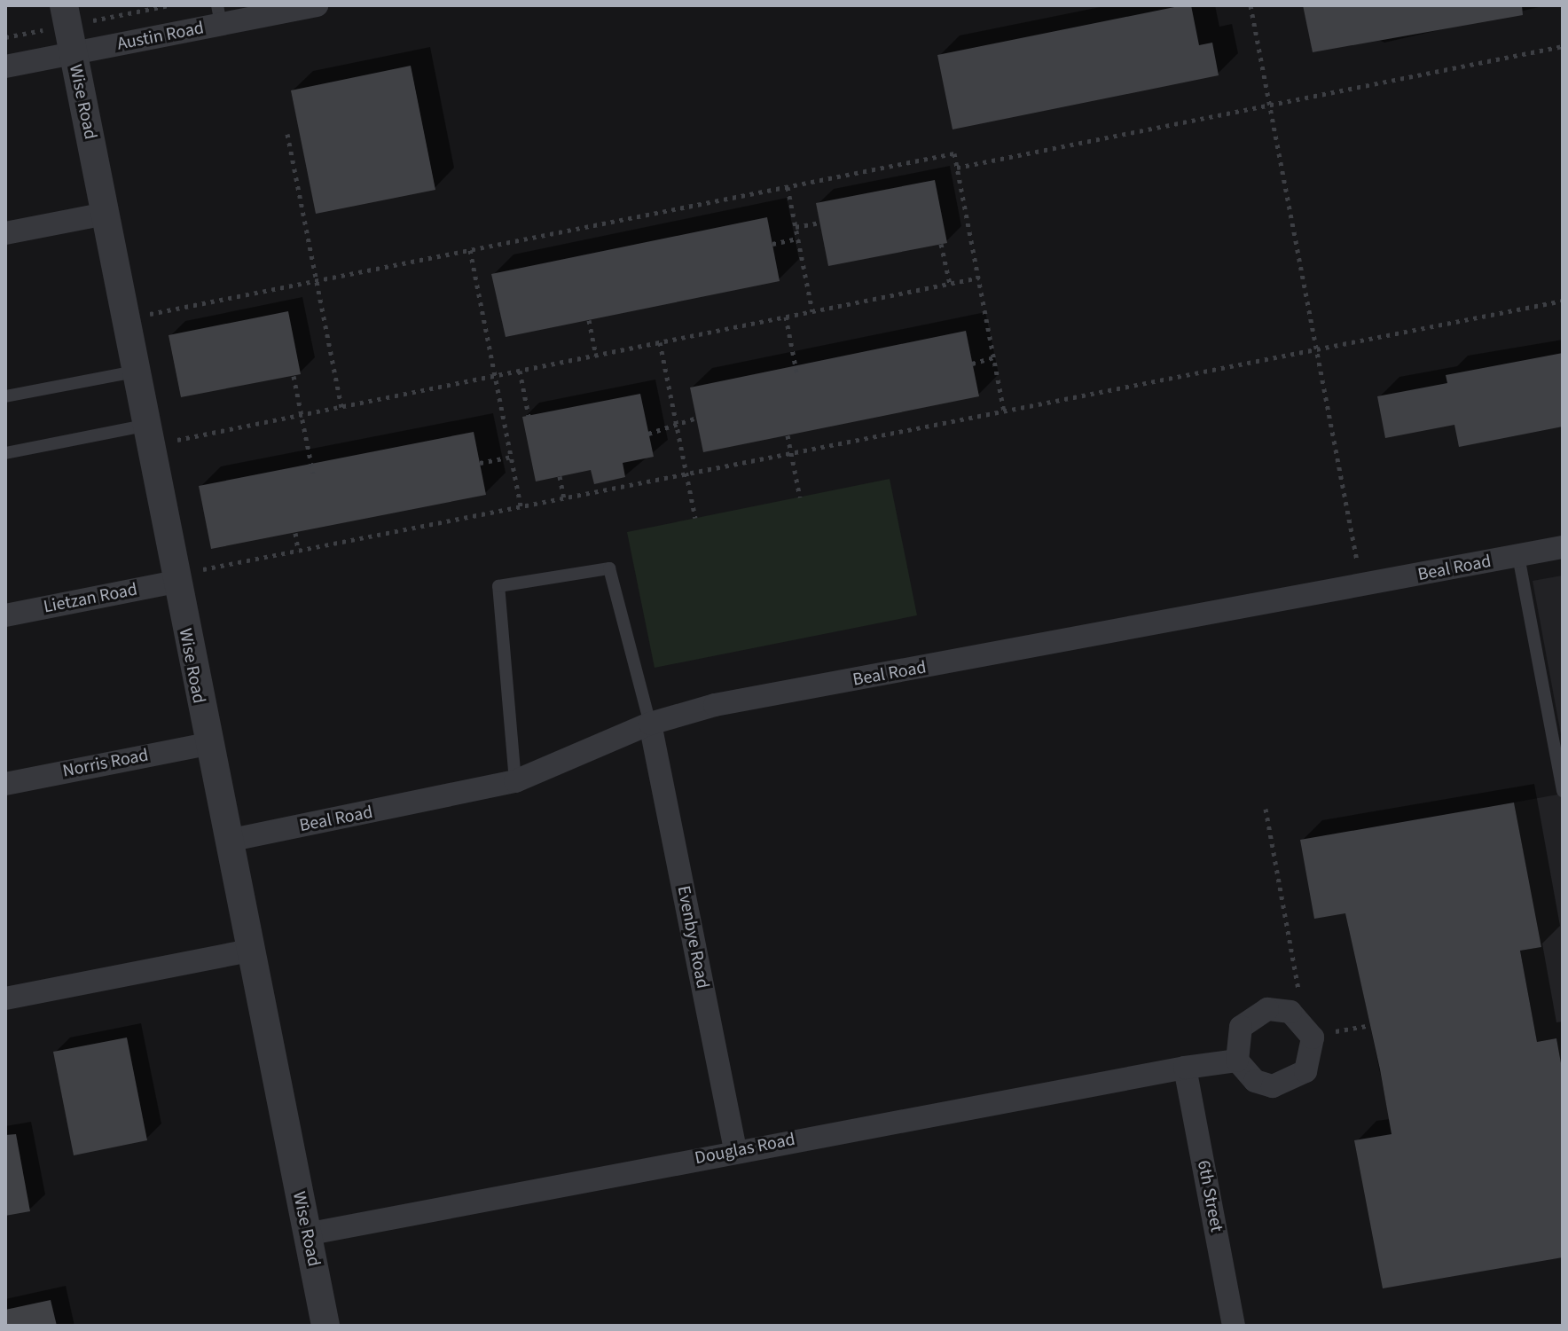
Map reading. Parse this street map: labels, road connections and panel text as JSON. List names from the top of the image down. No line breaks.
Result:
{"streets":{"street":["Austin Road","Wise Road","Beal Road","Lietzan Road","Norris Road","Evenbye Road","Douglas Road","6th Street"]},"crossings":[["Austin Road","Wise Road"],["Wise Road","Beal Road"],["Wise Road","Lietzan Road"],["Wise Road","Norris Road"],["Wise Road","Douglas Road"],["Beal Road","Evenbye Road"],["Evenbye Road","Douglas Road"],["Douglas Road","6th Street"]]}
